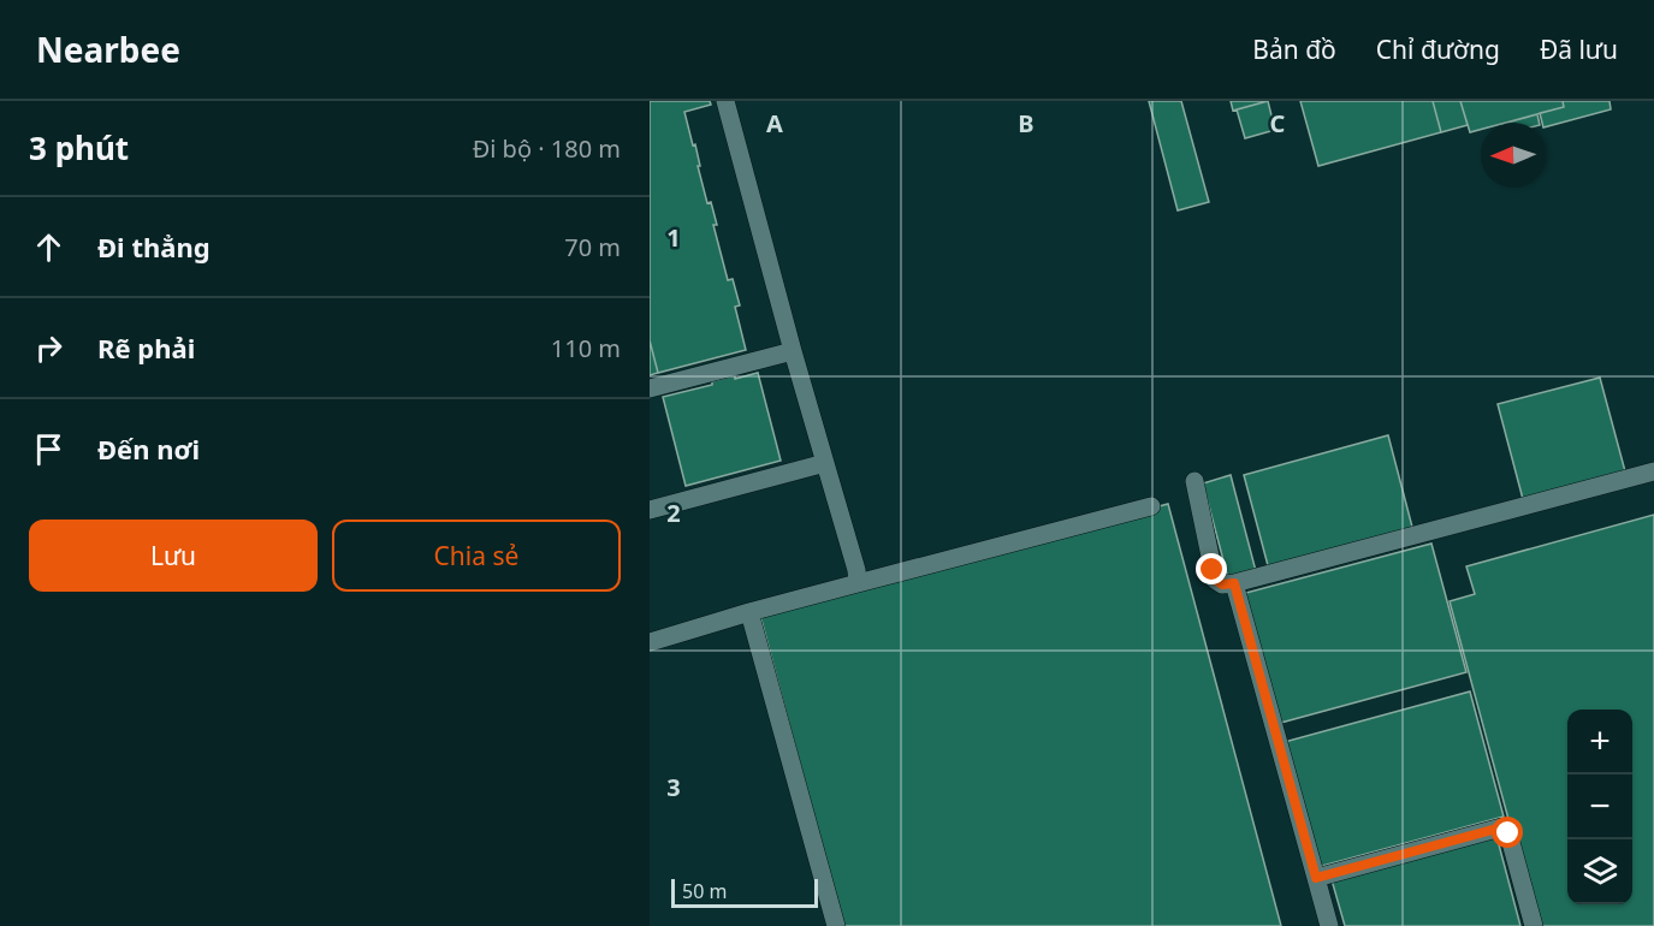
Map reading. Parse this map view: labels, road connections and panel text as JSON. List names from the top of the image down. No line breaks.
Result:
{"scale_bar":"50 m","north":"left","page":{"header":"Nearbee","nav":["Bản đồ","Chỉ đường","Đã lưu"],"heading":["3 phút","Đi bộ · 180 m"],"list":[["Đi thẳng","70 m"],["Rẽ phải","110 m"],"Đến nơi"],"buttons":["Lưu","Chia sẻ"],"map_buttons":["+","−"],"scale":"50 m"},"grid":{"columns":["A","B","C"],"rows":["1","2","3"]}}
